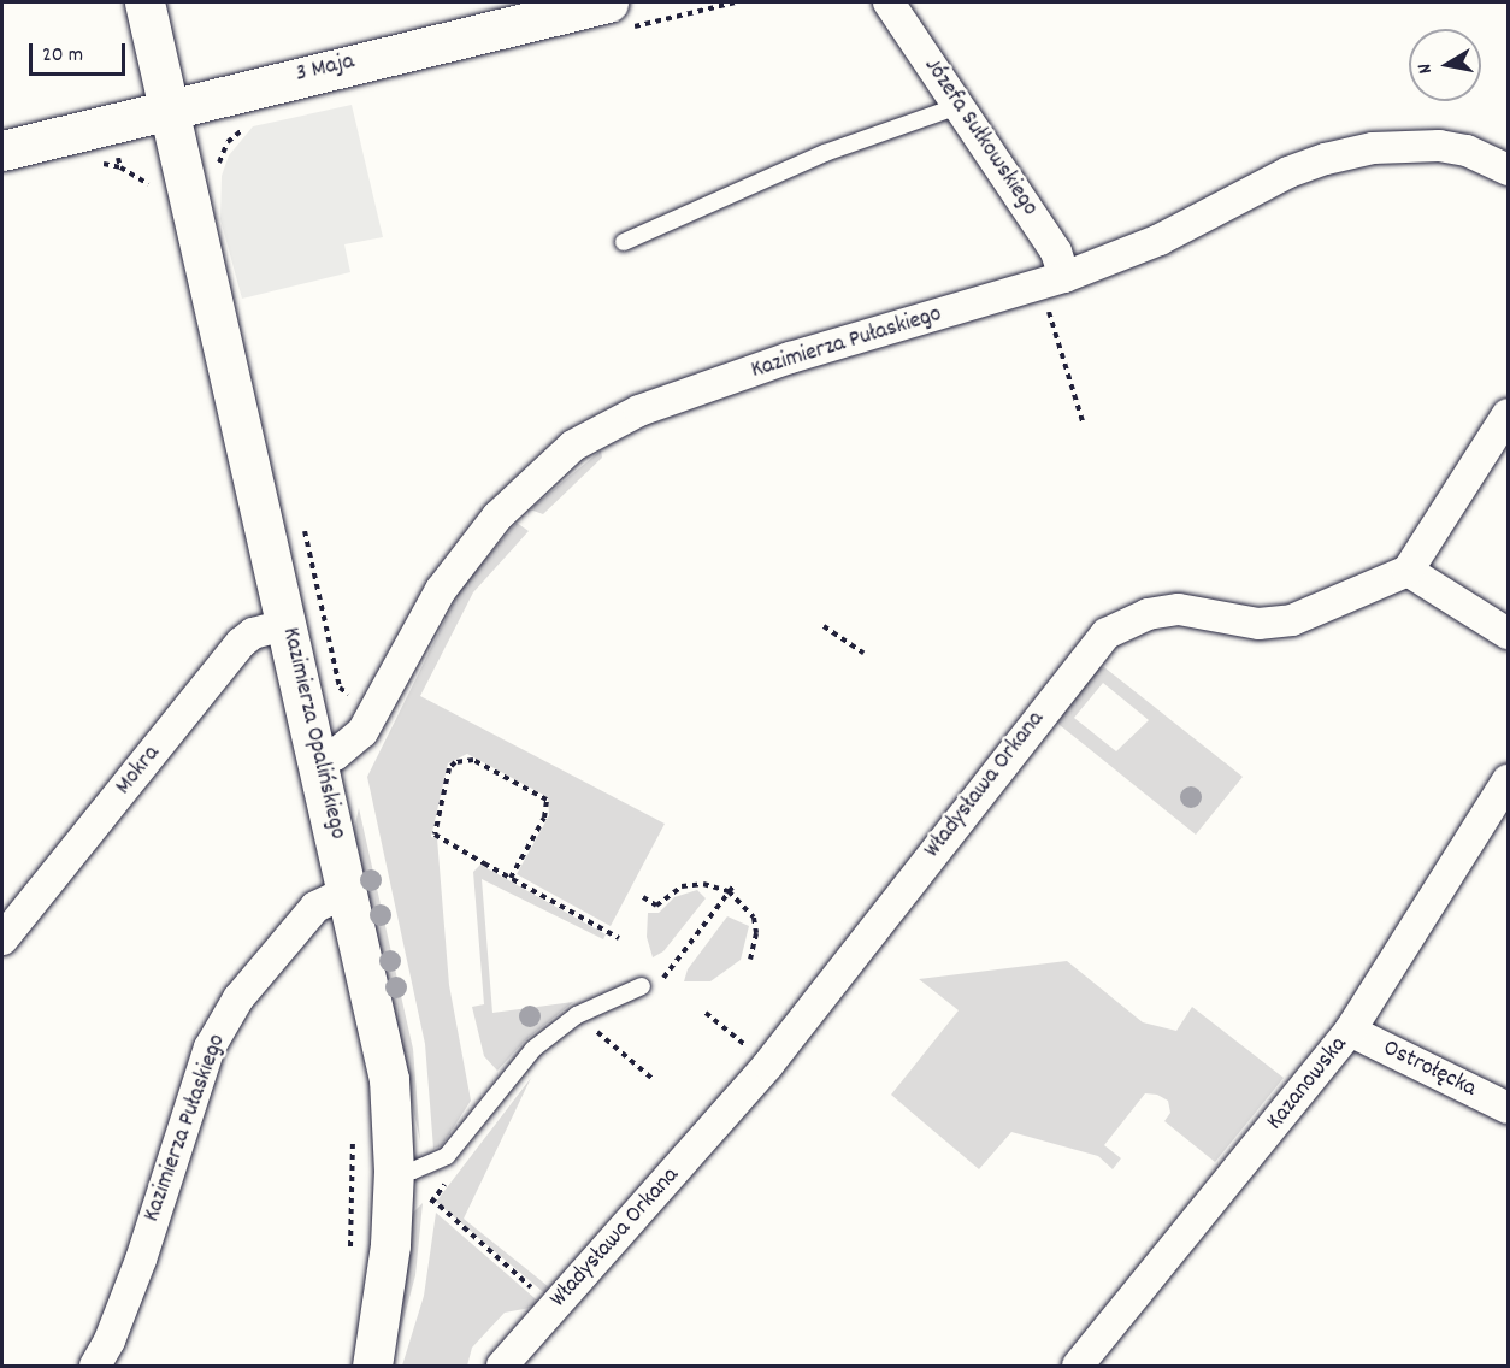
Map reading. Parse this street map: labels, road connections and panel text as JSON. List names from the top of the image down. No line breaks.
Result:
{"streets":{"street":["3 Maja","Józefa Sułkowskiego","Kazimierza Pułaskiego","Kazimierza Opalińskiego","Mokra","Władysława Orkana","Ostrołęcka","Kazanowska"]},"crossings":[["3 Maja","Kazimierza Opalińskiego"],["Józefa Sułkowskiego","Kazimierza Pułaskiego"],["Kazimierza Pułaskiego","Kazimierza Opalińskiego"],["Kazimierza Opalińskiego","Mokra"],["Ostrołęcka","Kazanowska"]],"scale_bar":"20 m","north":"left"}
